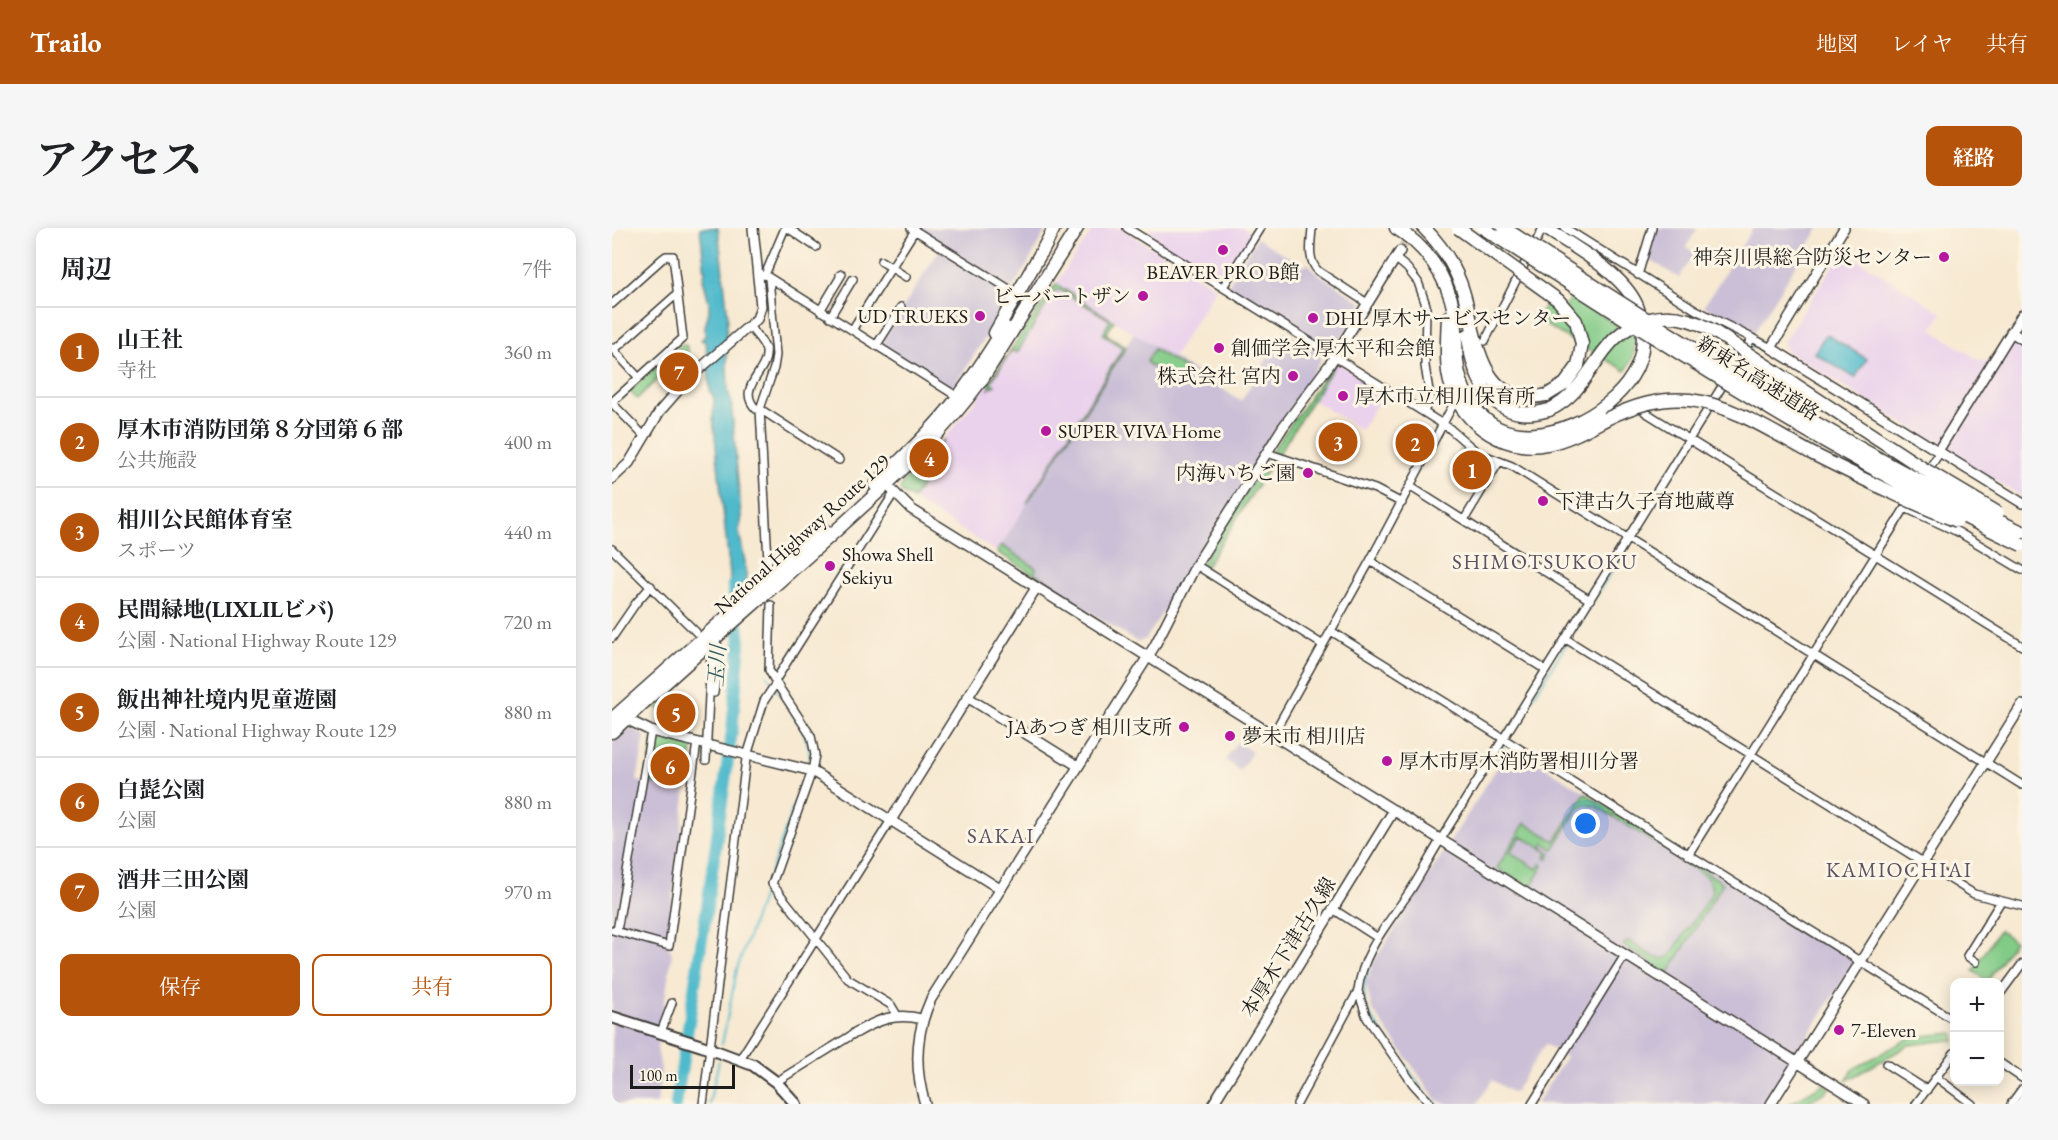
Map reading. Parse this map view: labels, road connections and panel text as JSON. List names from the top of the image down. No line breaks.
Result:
{"streets":{"highway":["新東名高速道路","National Highway Route 129"],"street":["本厚木下津古久線"]},"districts":["SHIMOTSUKOKU","SAKAI","KAMIOCHIAI"],"water":["玉川"],"places":["BEAVER PRO B館","神奈川県総合防災センター","ビーバートザン","UD TRUEKS","DHL 厚木サービスセンター","創価学会 厚木平和会館","株式会社 宮内","厚木市立相川保育所","SUPER VIVA Home","内海いちご園","下津古久子育地蔵尊","Showa Shell Sekiyu","JAあつぎ 相川支所","夢未市 相川店","厚木市厚木消防署相川分署","7-Eleven"],"scale_bar":"100 m","page":{"header":"Trailo","nav":["地図","レイヤ","共有"],"title":"アクセス","buttons":["経路",["保存","共有"]],"heading":["周辺","7件"],"list":[{"mark":"1","name":"山王社","note":"寺社","value":"360 m"},{"mark":"2","name":"厚木市消防団第８分団第６部","note":"公共施設","value":"400 m"},{"mark":"3","name":"相川公民館体育室","note":"スポーツ","value":"440 m"},{"mark":"4","name":"民間緑地(LIXLILビバ)","note":"公園 · National Highway Route 129","value":"720 m"},{"mark":"5","name":"飯出神社境内児童遊園","note":"公園 · National Highway Route 129","value":"880 m"},{"mark":"6","name":"白髭公園","note":"公園","value":"880 m"},{"mark":"7","name":"酒井三田公園","note":"公園","value":"970 m"}],"pins":["7","3","2","4","1","5","6"],"map_buttons":["+","−"],"scale":"100 m"}}
